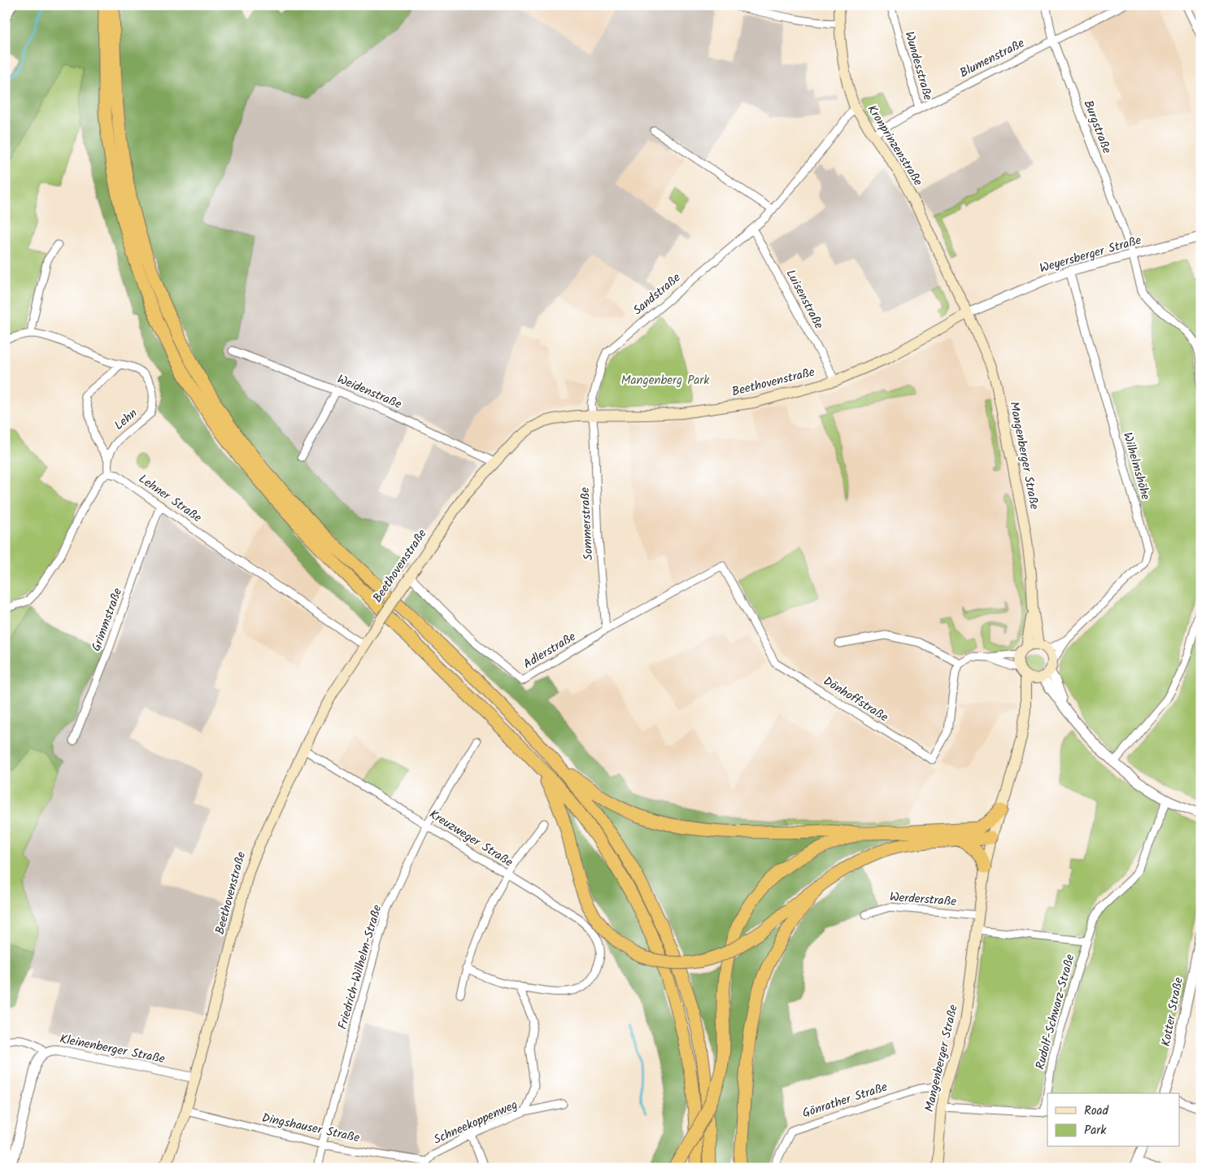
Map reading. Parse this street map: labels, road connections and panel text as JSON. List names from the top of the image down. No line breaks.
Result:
{"streets":{"main road":["Kronprinzenstraße","Beethovenstraße","Mangenberger Straße"],"street":["Blumenstraße","Wundesstraße","Burgstraße","Weyersberger Straße","Sandstraße","Luisenstraße","Weidenstraße","Lehn","Wilhelmshöhe","Lehner Straße","Sommerstraße","Grimmstraße","Adlerstraße","Dönhoffstraße","Kreuzweger Straße","Werderstraße","Friedrich-Wilhelm-Straße","Rudolf-Schwarz-Straße","Kotter Straße","Kleinenberger Straße","Gönrather Straße","Schneekoppenweg","Dingshauser Straße"]},"crossings":[["Blumenstraße","Wundesstraße"],["Blumenstraße","Burgstraße"],["Blumenstraße","Kronprinzenstraße"],["Burgstraße","Weyersberger Straße"],["Kronprinzenstraße","Weyersberger Straße"],["Kronprinzenstraße","Sandstraße"],["Kronprinzenstraße","Beethovenstraße"],["Kronprinzenstraße","Mangenberger Straße"],["Weyersberger Straße","Beethovenstraße"],["Weyersberger Straße","Mangenberger Straße"],["Weyersberger Straße","Wilhelmshöhe"],["Sandstraße","Luisenstraße"],["Sandstraße","Beethovenstraße"],["Sandstraße","Sommerstraße"],["Luisenstraße","Beethovenstraße"],["Beethovenstraße","Weidenstraße"],["Beethovenstraße","Mangenberger Straße"],["Beethovenstraße","Lehner Straße"],["Beethovenstraße","Sommerstraße"],["Beethovenstraße","Adlerstraße"],["Beethovenstraße","Kreuzweger Straße"],["Beethovenstraße","Kleinenberger Straße"],["Beethovenstraße","Dingshauser Straße"],["Lehn","Lehner Straße"],["Mangenberger Straße","Wilhelmshöhe"],["Mangenberger Straße","Werderstraße"],["Mangenberger Straße","Rudolf-Schwarz-Straße"],["Mangenberger Straße","Gönrather Straße"],["Lehner Straße","Grimmstraße"],["Sommerstraße","Adlerstraße"],["Adlerstraße","Dönhoffstraße"],["Kreuzweger Straße","Friedrich-Wilhelm-Straße"],["Friedrich-Wilhelm-Straße","Dingshauser Straße"],["Schneekoppenweg","Dingshauser Straße"]],"parks":["Mangenberg Park"],"legend":["Road","Park"]}
